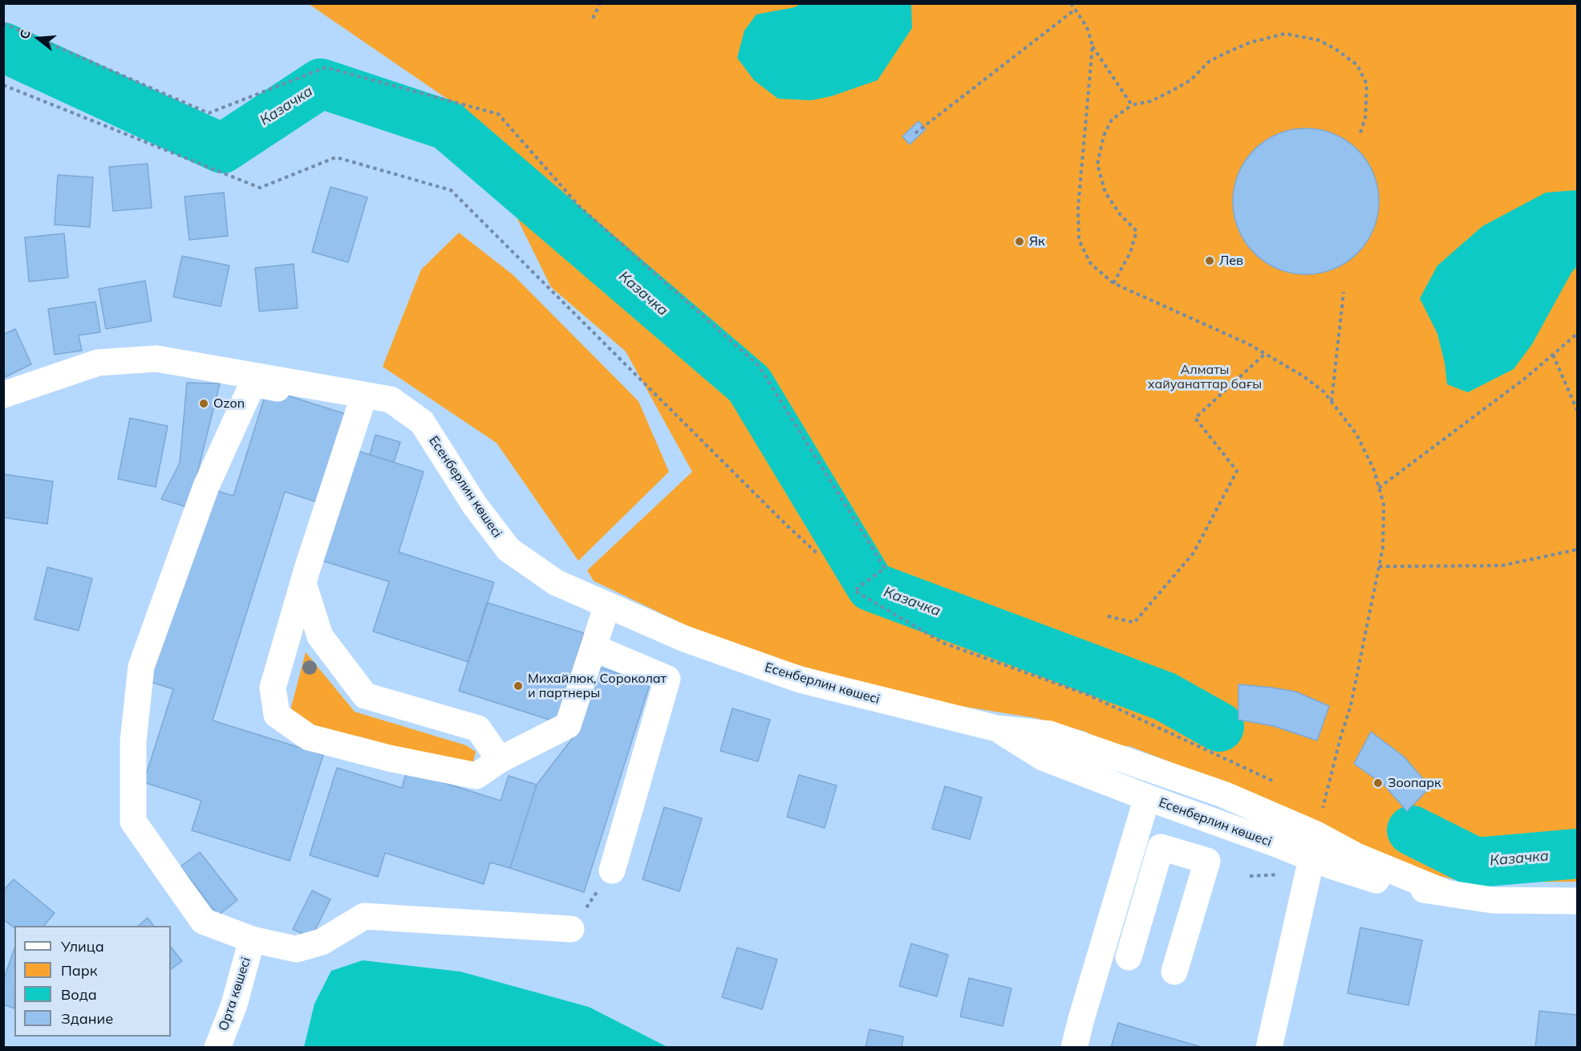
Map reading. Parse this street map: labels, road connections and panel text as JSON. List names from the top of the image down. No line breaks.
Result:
{"streets":{"street":["Есенберлин көшесі","Орта көшесі"]},"water":["Казачка"],"parks":["Алматы хайуанаттар бағы"],"places":["Як","Лев","Ozon","Михайлюк, Сороколат и партнеры","Зоопарк"],"legend":["Улица","Парк","Вода","Здание"],"north":"left"}
